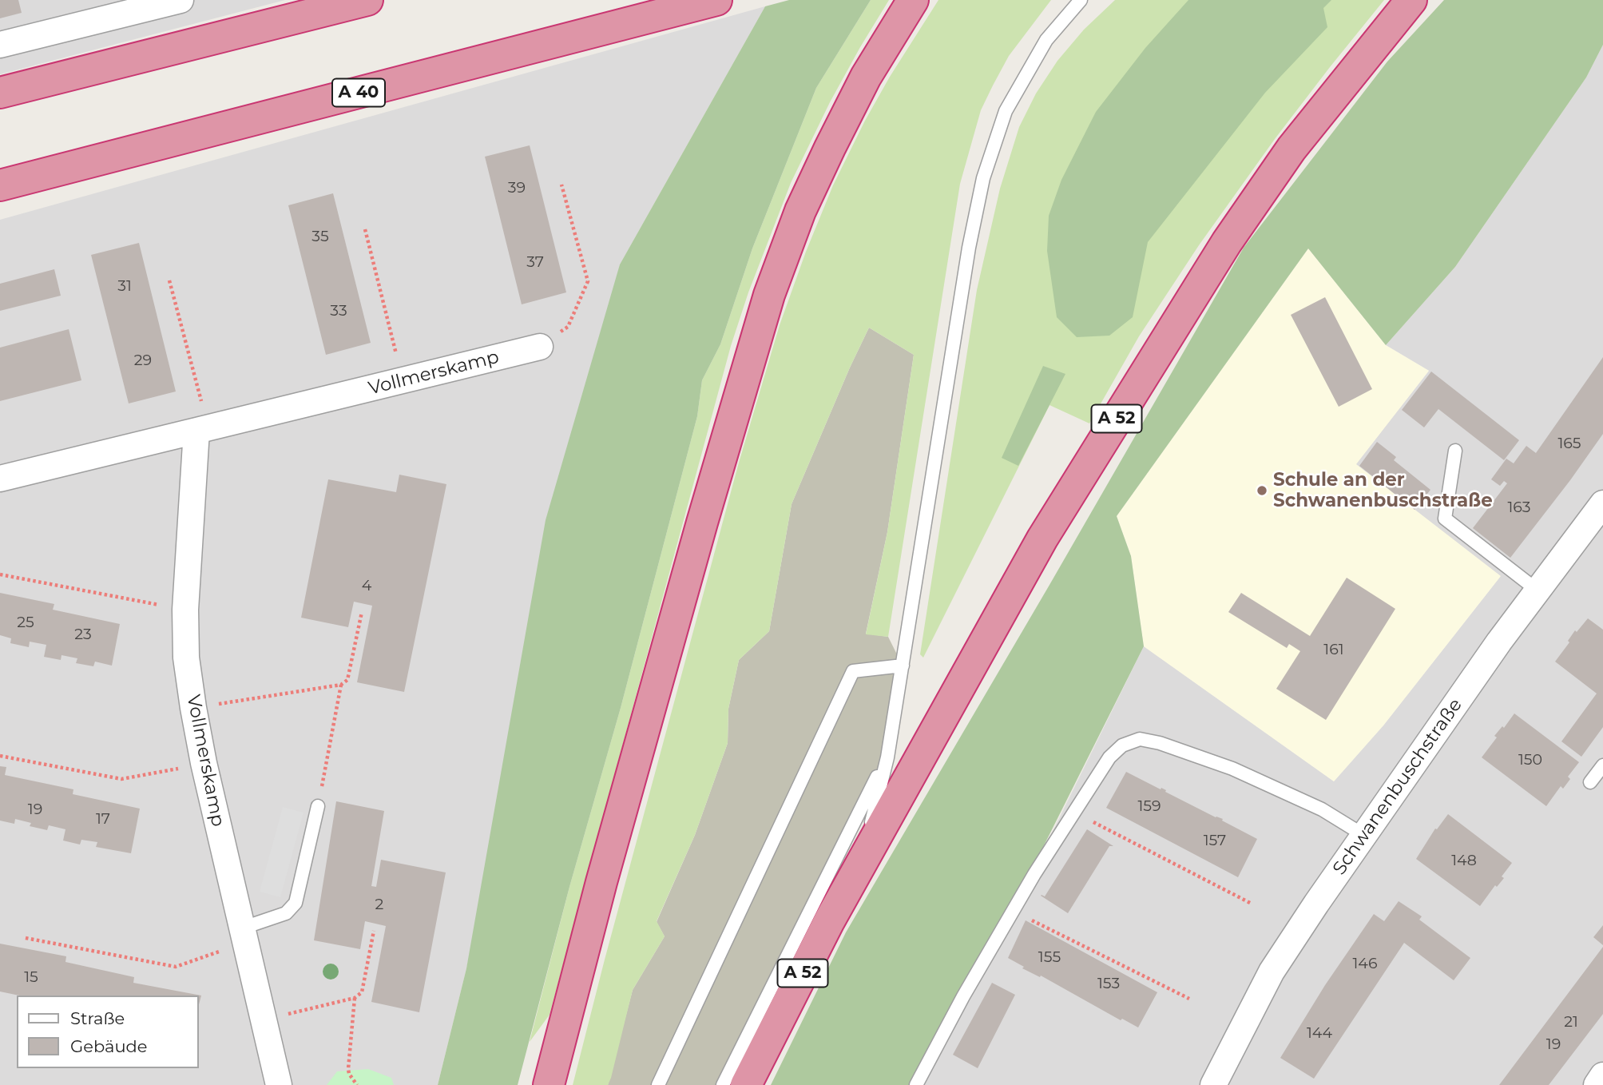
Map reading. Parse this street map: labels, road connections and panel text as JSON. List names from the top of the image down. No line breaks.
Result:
{"streets":{"highway":["A 40","A 52"],"street":["Vollmerskamp","Schwanenbuschstraße"]},"places":["Schule an der Schwanenbuschstraße"],"house_numbers":["39","35","37","31","33","29","165","163","4","25","23","161","150","159","19","17","157","148","2","155","146","15","153","21","144","19"],"legend":["Straße","Gebäude"]}
